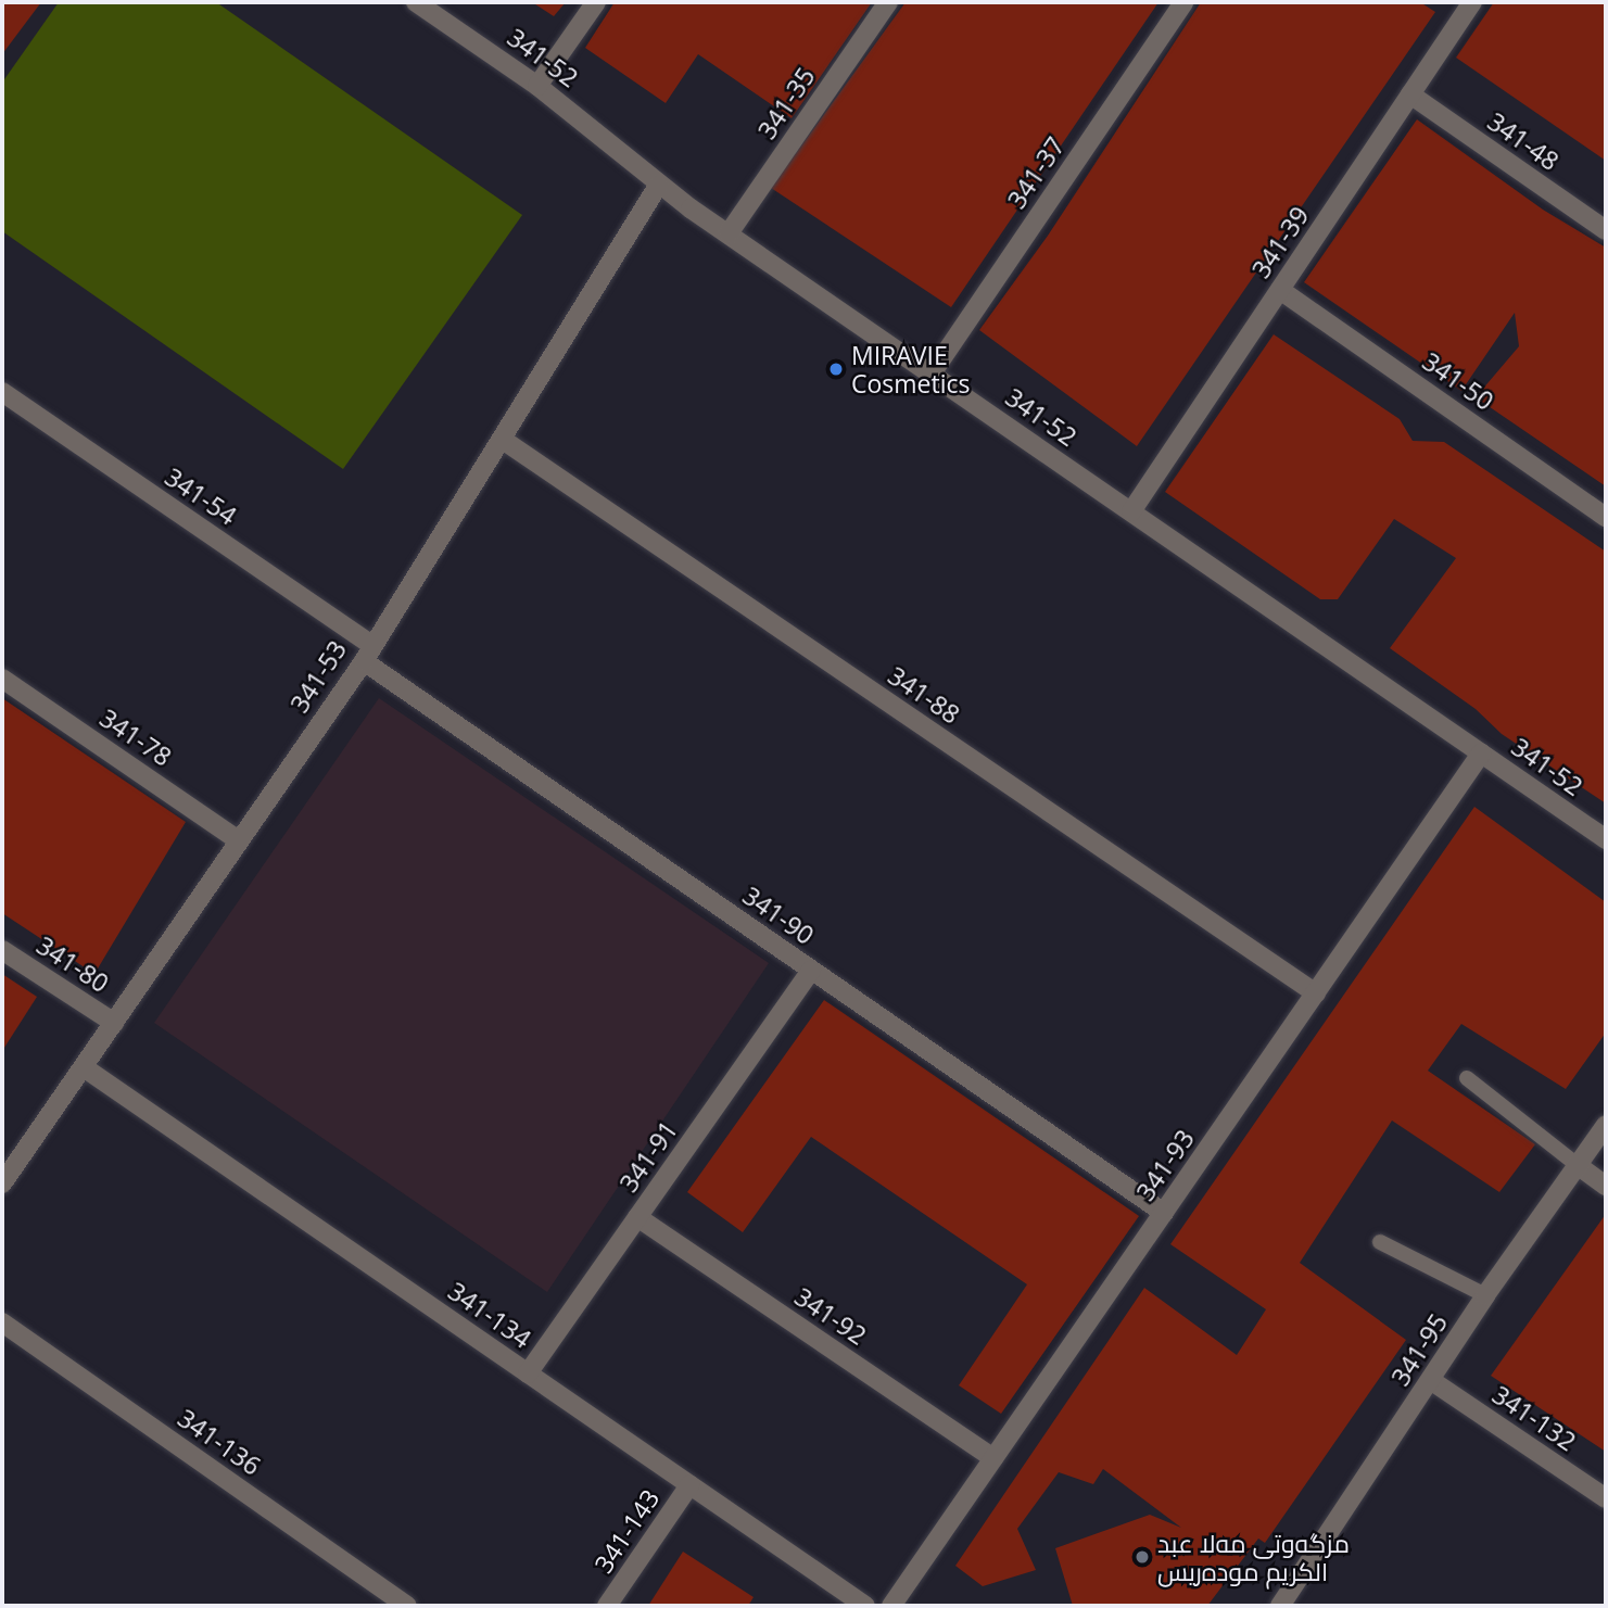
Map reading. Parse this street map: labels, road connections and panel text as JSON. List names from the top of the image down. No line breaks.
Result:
{"streets":{"street":["341-52","341-35","341-48","341-37","341-39","341-50","341-54","341-53","341-88","341-78","341-90","341-80","341-91","341-93","341-134","341-92","341-95","341-132","341-136","341-143"]},"crossings":[["341-52","341-35"],["341-52","341-37"],["341-52","341-39"],["341-52","341-53"],["341-52","341-93"],["341-48","341-39"],["341-39","341-50"],["341-54","341-53"],["341-54","341-90"],["341-53","341-88"],["341-53","341-78"],["341-53","341-90"],["341-53","341-80"],["341-53","341-134"],["341-88","341-93"],["341-90","341-91"],["341-90","341-93"],["341-91","341-134"],["341-91","341-92"],["341-93","341-92"],["341-134","341-143"],["341-95","341-132"]],"places":["MIRAVIE Cosmetics","مزگه‌وتی مه‌لا عبد الكريم موده‌ریس"]}
